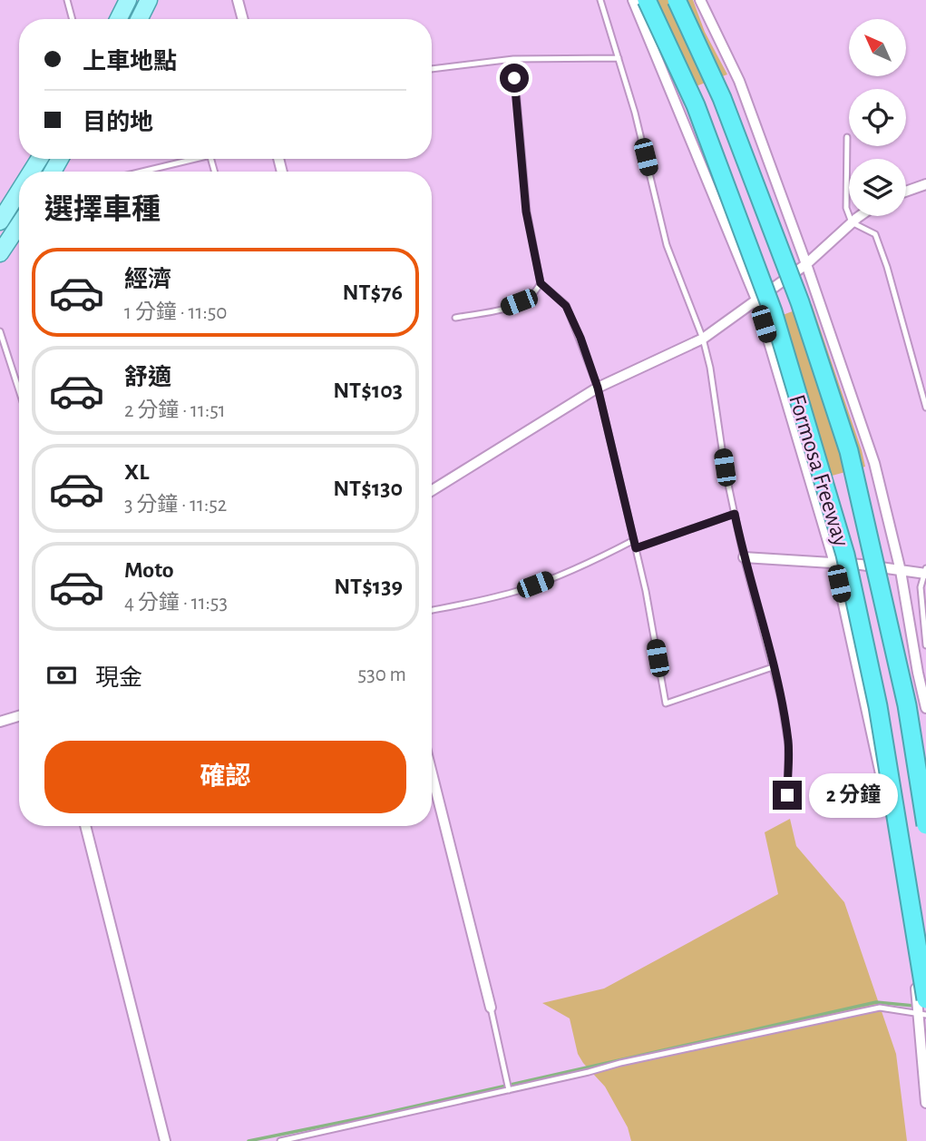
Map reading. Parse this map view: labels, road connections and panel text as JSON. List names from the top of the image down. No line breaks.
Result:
{"streets":{"highway":["Formosa Freeway"]},"north":"top left","page":{"banner":["上車地點","目的地"],"heading":"選擇車種","list":[{"name":"經濟","note":"1 分鐘 · 11:50","value":"NT$76"},{"name":"舒適","note":"2 分鐘 · 11:51","value":"NT$103"},{"name":"XL","note":"3 分鐘 · 11:52","value":"NT$130"},{"name":"Moto","note":"4 分鐘 · 11:53","value":"NT$139"}],"pay":["現金","530 m"],"buttons":"確認","bubble":"2 分鐘"}}
